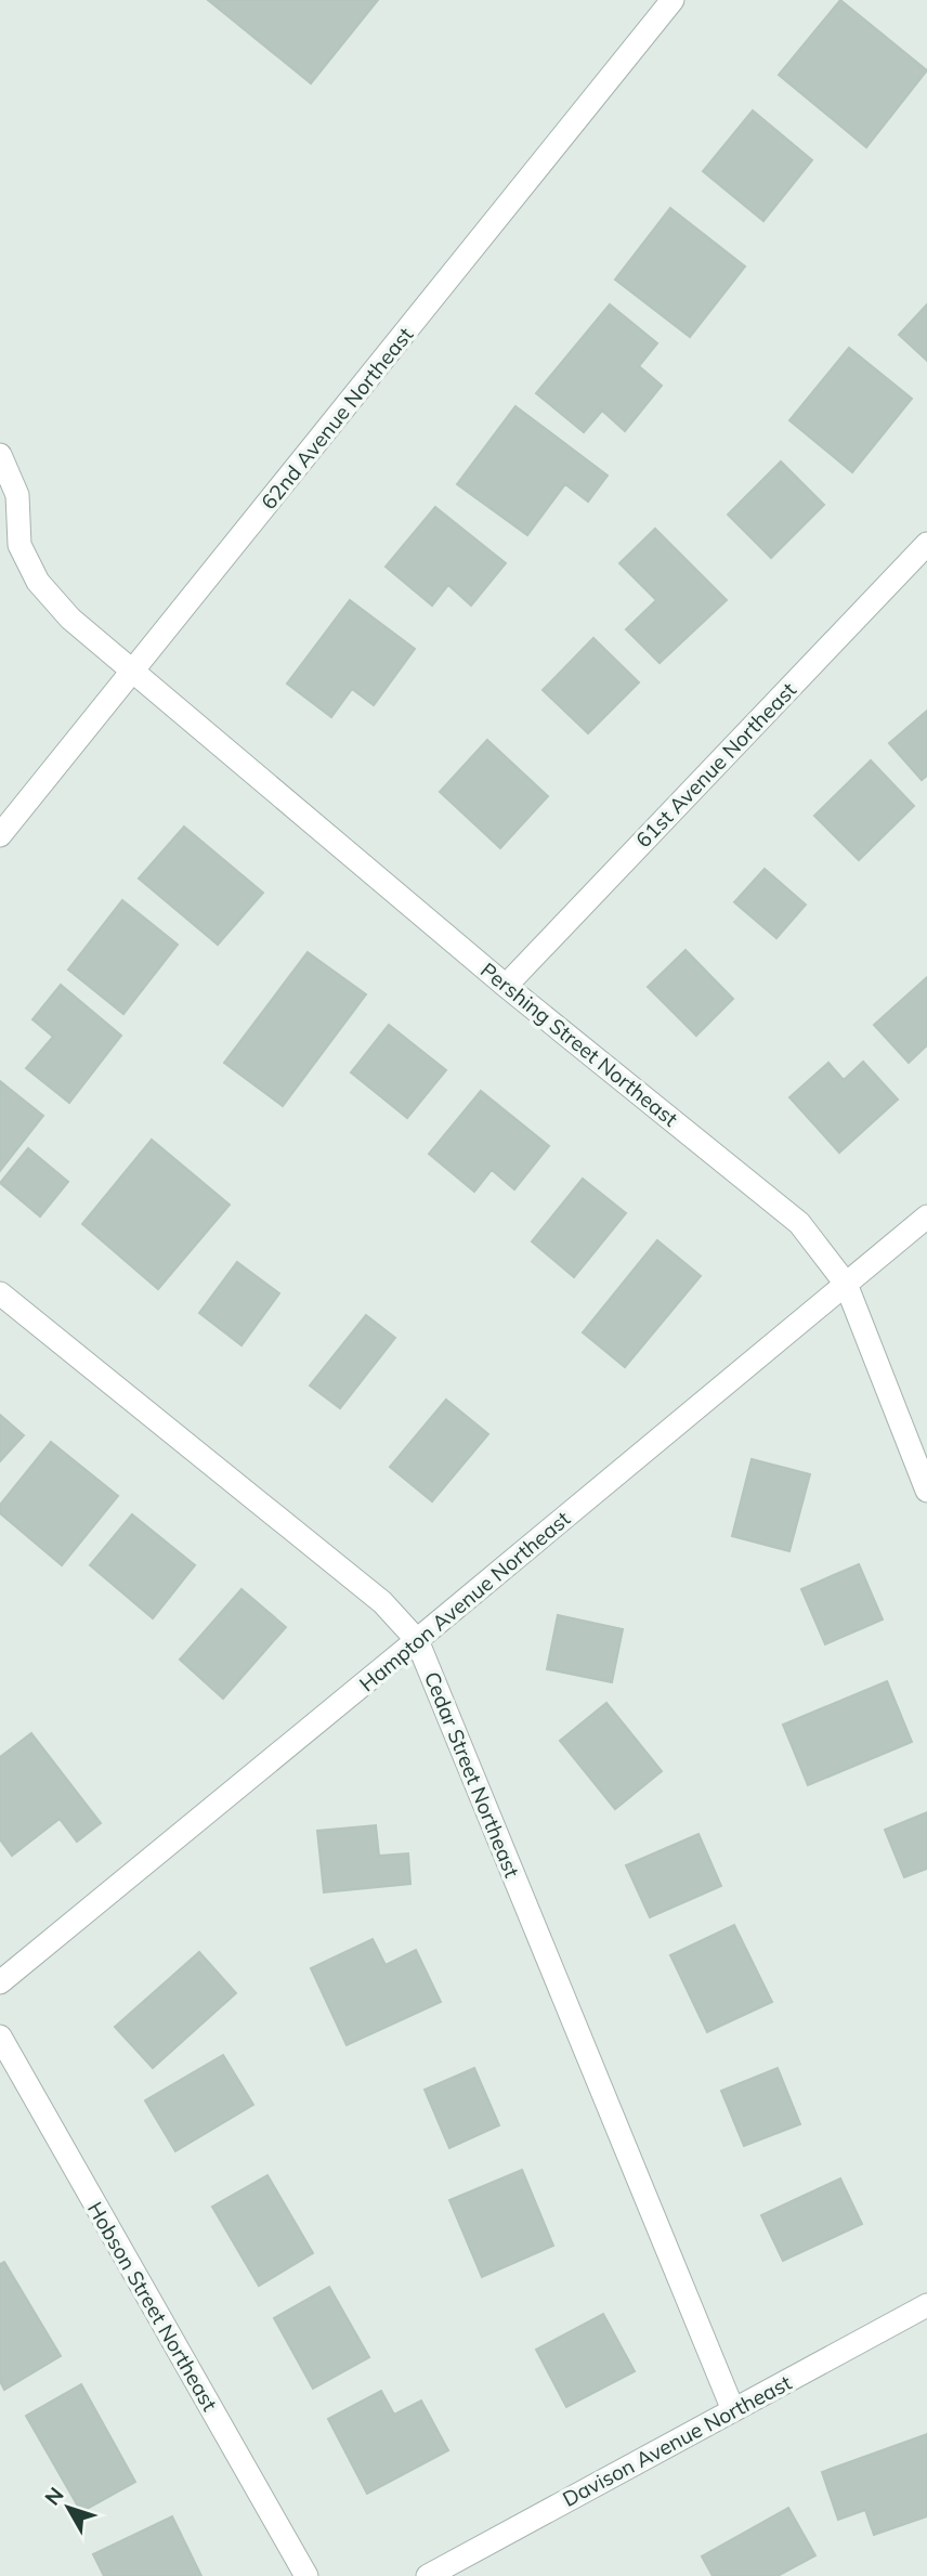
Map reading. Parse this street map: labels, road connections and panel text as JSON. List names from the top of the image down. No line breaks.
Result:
{"streets":{"street":["62nd Avenue Northeast","61st Avenue Northeast","Pershing Street Northeast","Hampton Avenue Northeast","Cedar Street Northeast","Hobson Street Northeast","Davison Avenue Northeast"]},"crossings":[["62nd Avenue Northeast","Pershing Street Northeast"],["61st Avenue Northeast","Pershing Street Northeast"],["Pershing Street Northeast","Hampton Avenue Northeast"],["Hampton Avenue Northeast","Cedar Street Northeast"],["Cedar Street Northeast","Davison Avenue Northeast"]],"north":"top left"}
